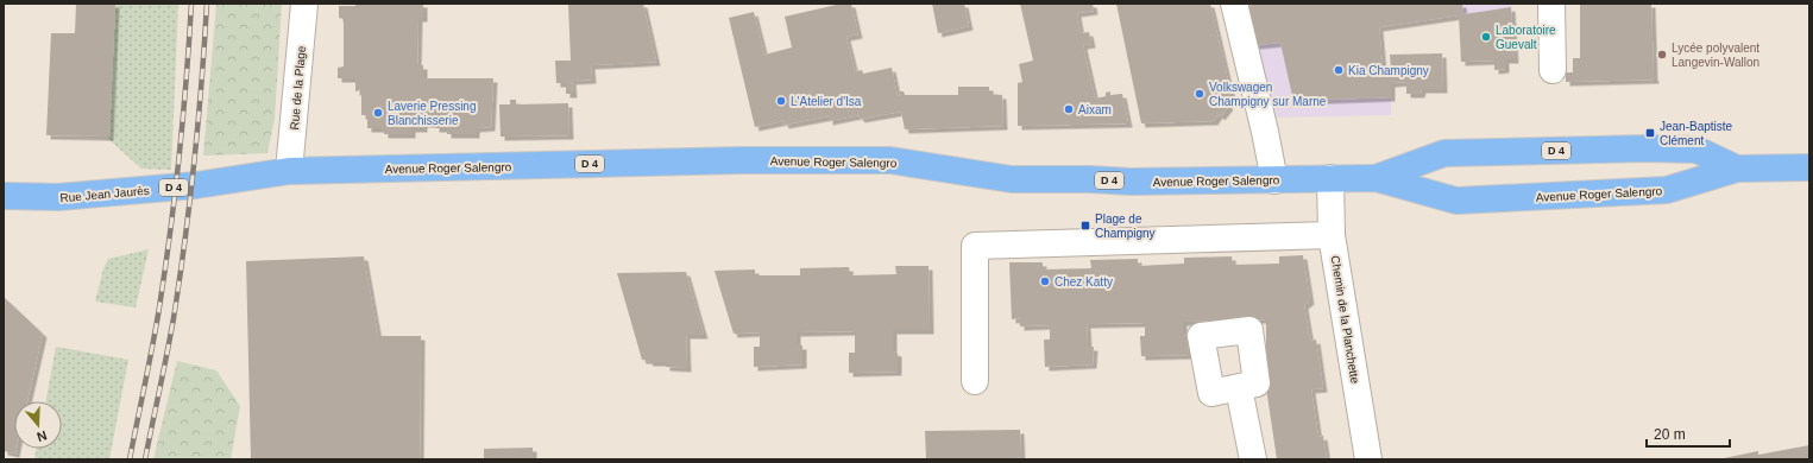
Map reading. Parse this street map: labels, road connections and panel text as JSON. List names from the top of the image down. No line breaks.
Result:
{"streets":{"main road":["D 4","Avenue Roger Salengro","Rue Jean Jaurès"],"street":["Rue de la Plage","Chemin de la Planchette"]},"crossings":[["Rue de la Plage","Avenue Roger Salengro"],["Rue de la Plage","Rue Jean Jaurès"],["Avenue Roger Salengro","Rue Jean Jaurès"],["Avenue Roger Salengro","Chemin de la Planchette"]],"places":{"other":["Laboratoire Guevalt","Lycée polyvalent Langevin-Wallon","Kia Champigny","Volkswagen Champigny sur Marne","L'Atelier d'Isa","Aixam","Laverie Pressing Blanchisserie","Chez Katty"],"transit":["Jean-Baptiste Clément","Plage de Champigny"]},"scale_bar":"20 m","north":"bottom"}
